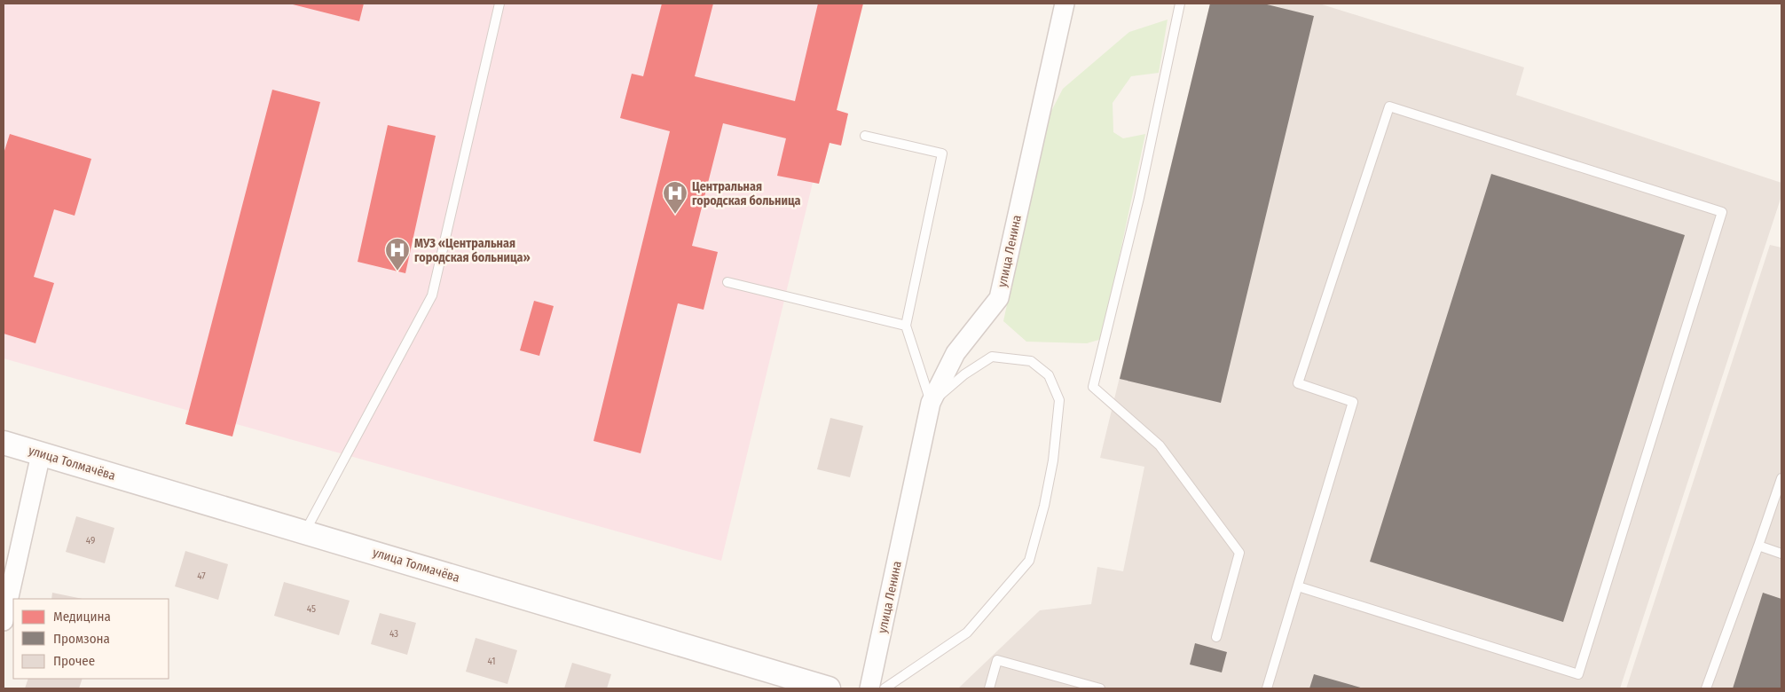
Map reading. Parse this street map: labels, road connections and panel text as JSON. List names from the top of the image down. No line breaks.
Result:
{"streets":{"street":["улица Ленина","улица Толмачёва"]},"places":{"hospital":["Центральная городская больница","МУЗ «Центральная городская больница»"]},"house_numbers":["49","47","45","43","41"],"legend":["Медицина","Промзона","Прочее"]}
